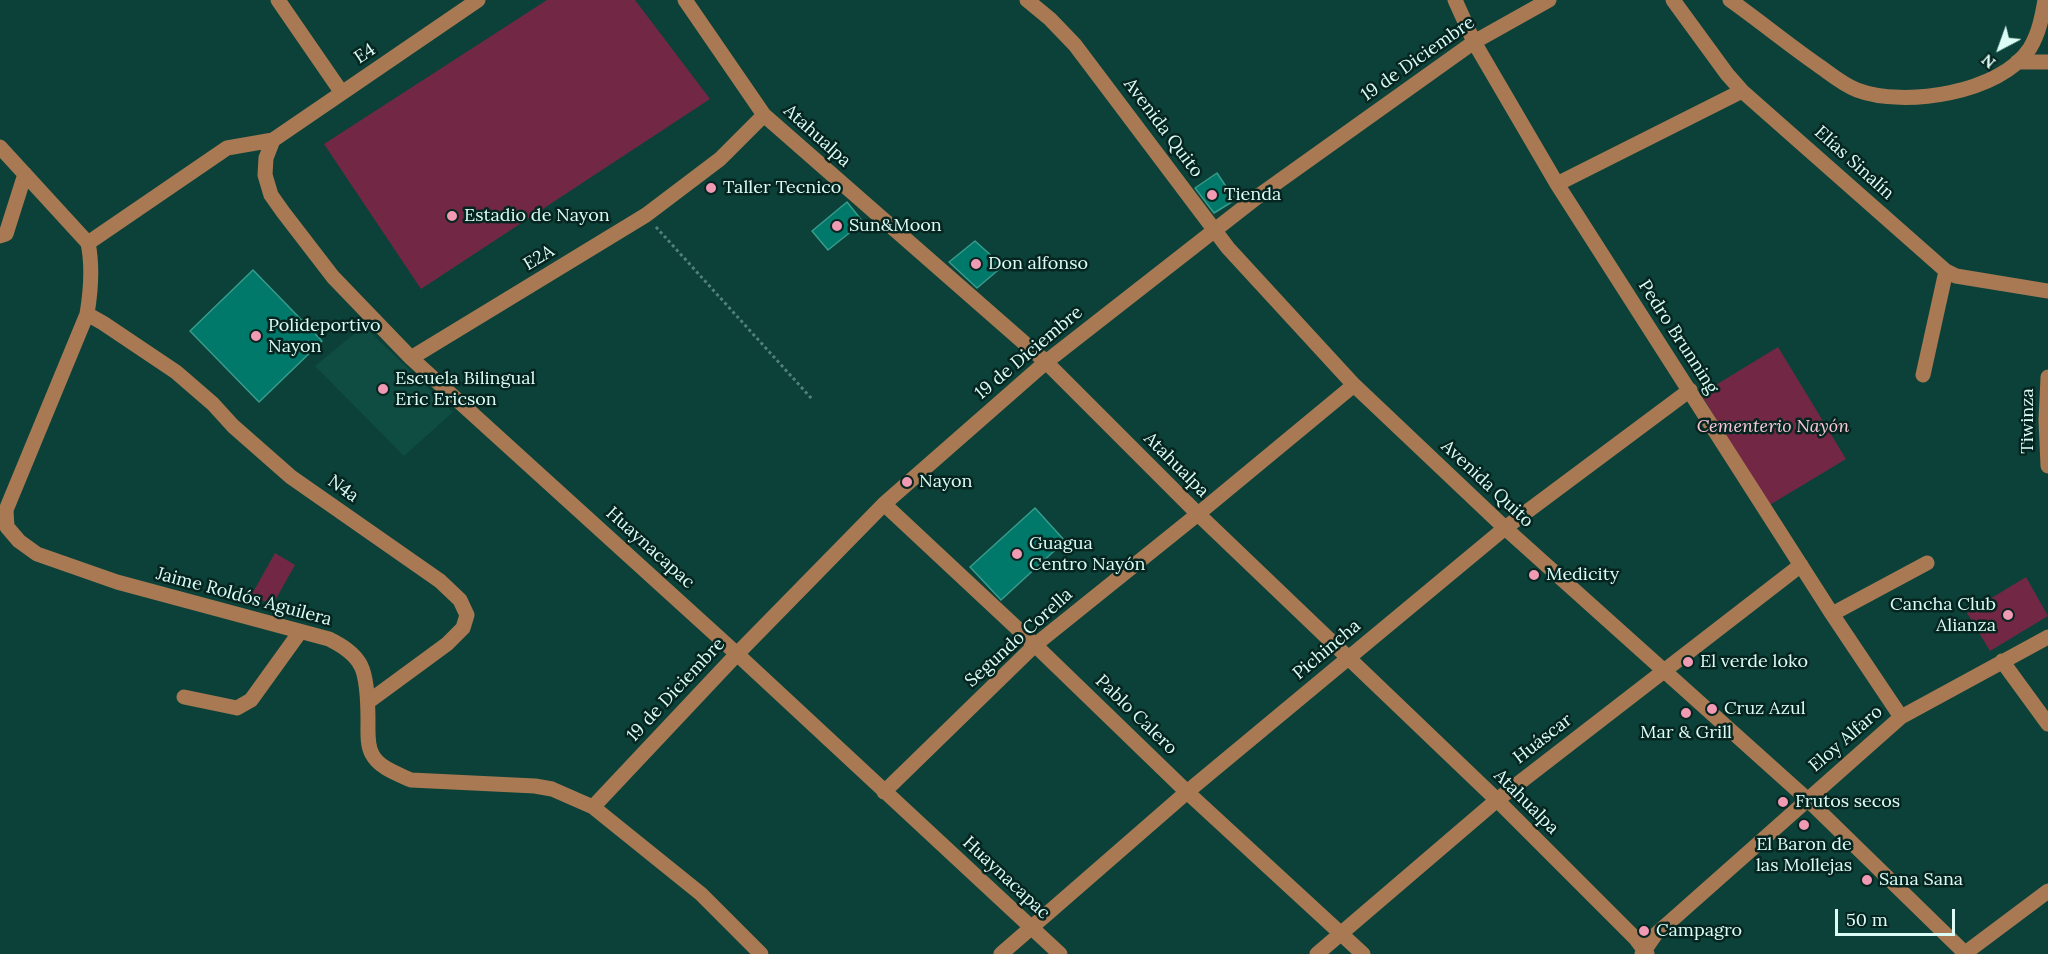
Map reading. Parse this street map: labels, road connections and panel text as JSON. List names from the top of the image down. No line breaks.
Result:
{"streets":{"street":["E4","19 de Diciembre","Avenida Quito","Atahualpa","Elías Sinalín","E2A","Pedro Brunning","Tiwinza","N4a","Huaynacapac","Jaime Roldós Aguilera","Segundo Corella","Pichincha","Pablo Calero","Huáscar","Eloy Alfaro"]},"crossings":[["E4","Huaynacapac"],["19 de Diciembre","Avenida Quito"],["19 de Diciembre","Atahualpa"],["19 de Diciembre","Pedro Brunning"],["19 de Diciembre","Huaynacapac"],["19 de Diciembre","Jaime Roldós Aguilera"],["19 de Diciembre","Pablo Calero"],["Avenida Quito","Segundo Corella"],["Avenida Quito","Pichincha"],["Avenida Quito","Huáscar"],["Avenida Quito","Eloy Alfaro"],["Atahualpa","E2A"],["Atahualpa","Segundo Corella"],["Atahualpa","Pichincha"],["Atahualpa","Huáscar"],["Atahualpa","Eloy Alfaro"],["E2A","Huaynacapac"],["Pedro Brunning","Pichincha"],["Pedro Brunning","Huáscar"],["Pedro Brunning","Eloy Alfaro"],["N4a","Jaime Roldós Aguilera"],["Huaynacapac","Segundo Corella"],["Huaynacapac","Pichincha"],["Segundo Corella","Pablo Calero"],["Pichincha","Pablo Calero"],["Pablo Calero","Huáscar"]],"parks":["Cementerio Nayón"],"places":["Taller Tecnico","Tienda","Estadio de Nayon","Sun&Moon","Don alfonso","Polideportivo Nayon","Escuela Bilingual Eric Ericson","Nayon","Guagua Centro Nayón","Medicity","Cancha Club Alianza","El verde loko","Cruz Azul","Mar & Grill","Frutos secos","El Baron de las Mollejas","Sana Sana","Campagro"],"scale_bar":"50 m","north":"bottom left"}
